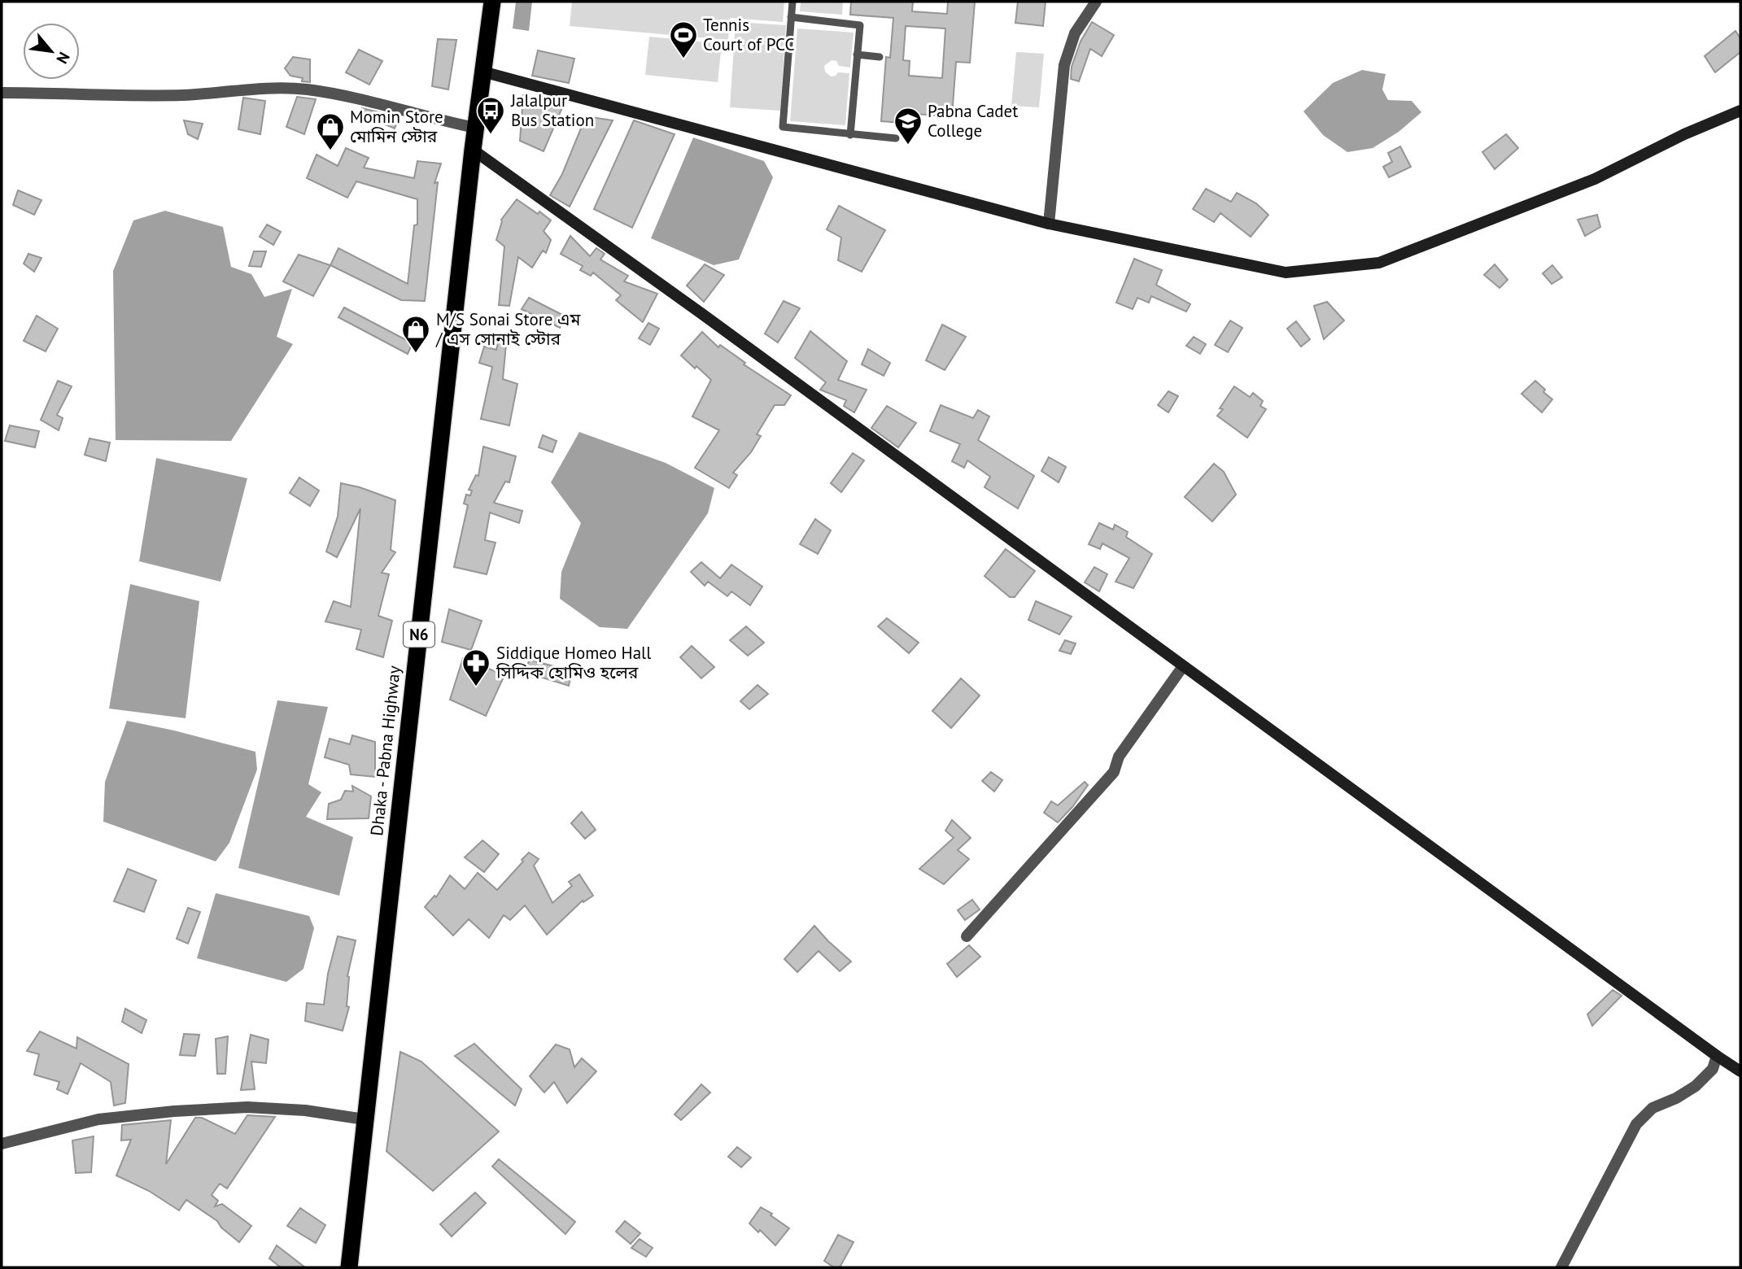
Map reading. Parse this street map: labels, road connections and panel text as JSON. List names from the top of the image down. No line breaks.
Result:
{"streets":{"highway":["N6","Dhaka - Pabna Highway"]},"places":{"sports":["Tennis Court of PCC"],"bus stop":["Jalalpur Bus Station"],"school or university":["Pabna Cadet College"],"shop":["Momin Store মোমিন স্টোর","M/S Sonai Store এম / এস সোনাই স্টোর"],"pharmacy":["Siddique Homeo Hall সিদ্দিক হোমিও হলের"]},"north":"bottom right"}
